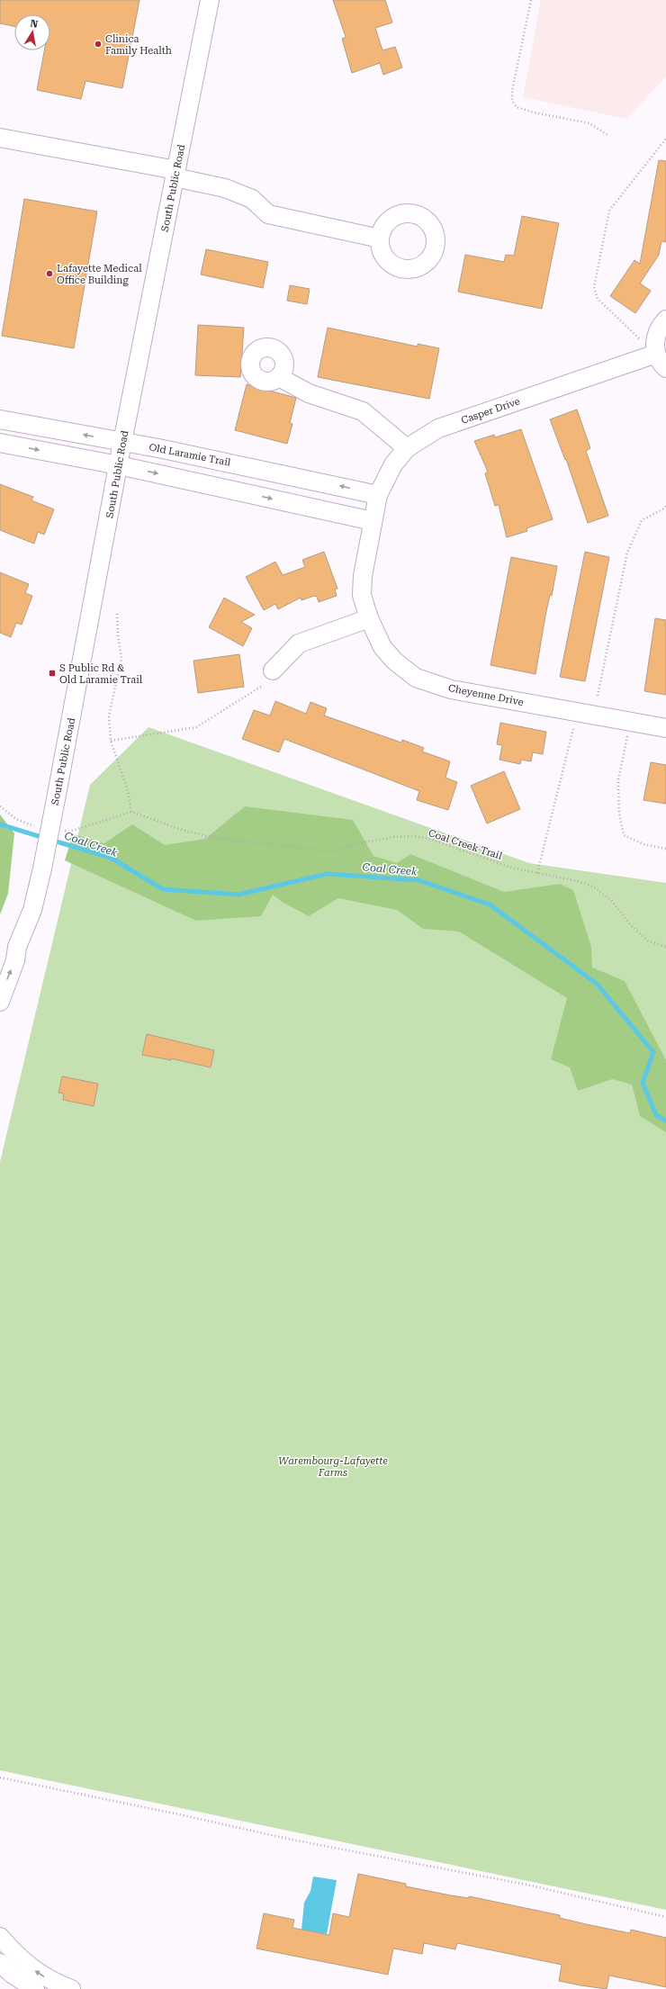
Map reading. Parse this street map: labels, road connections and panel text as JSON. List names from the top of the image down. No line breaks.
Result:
{"streets":{"street":["South Public Road","Casper Drive","Old Laramie Trail","Cheyenne Drive"],"path":["Coal Creek Trail"]},"crossings":[["South Public Road","Old Laramie Trail"],["Casper Drive","Old Laramie Trail"],["Casper Drive","Cheyenne Drive"]],"water":["Coal Creek"],"parks":["Warembourg-Lafayette Farms"],"places":{"other":["Clinica Family Health","Lafayette Medical Office Building"],"transit":["S Public Rd & Old Laramie Trail"]},"north":"top"}
